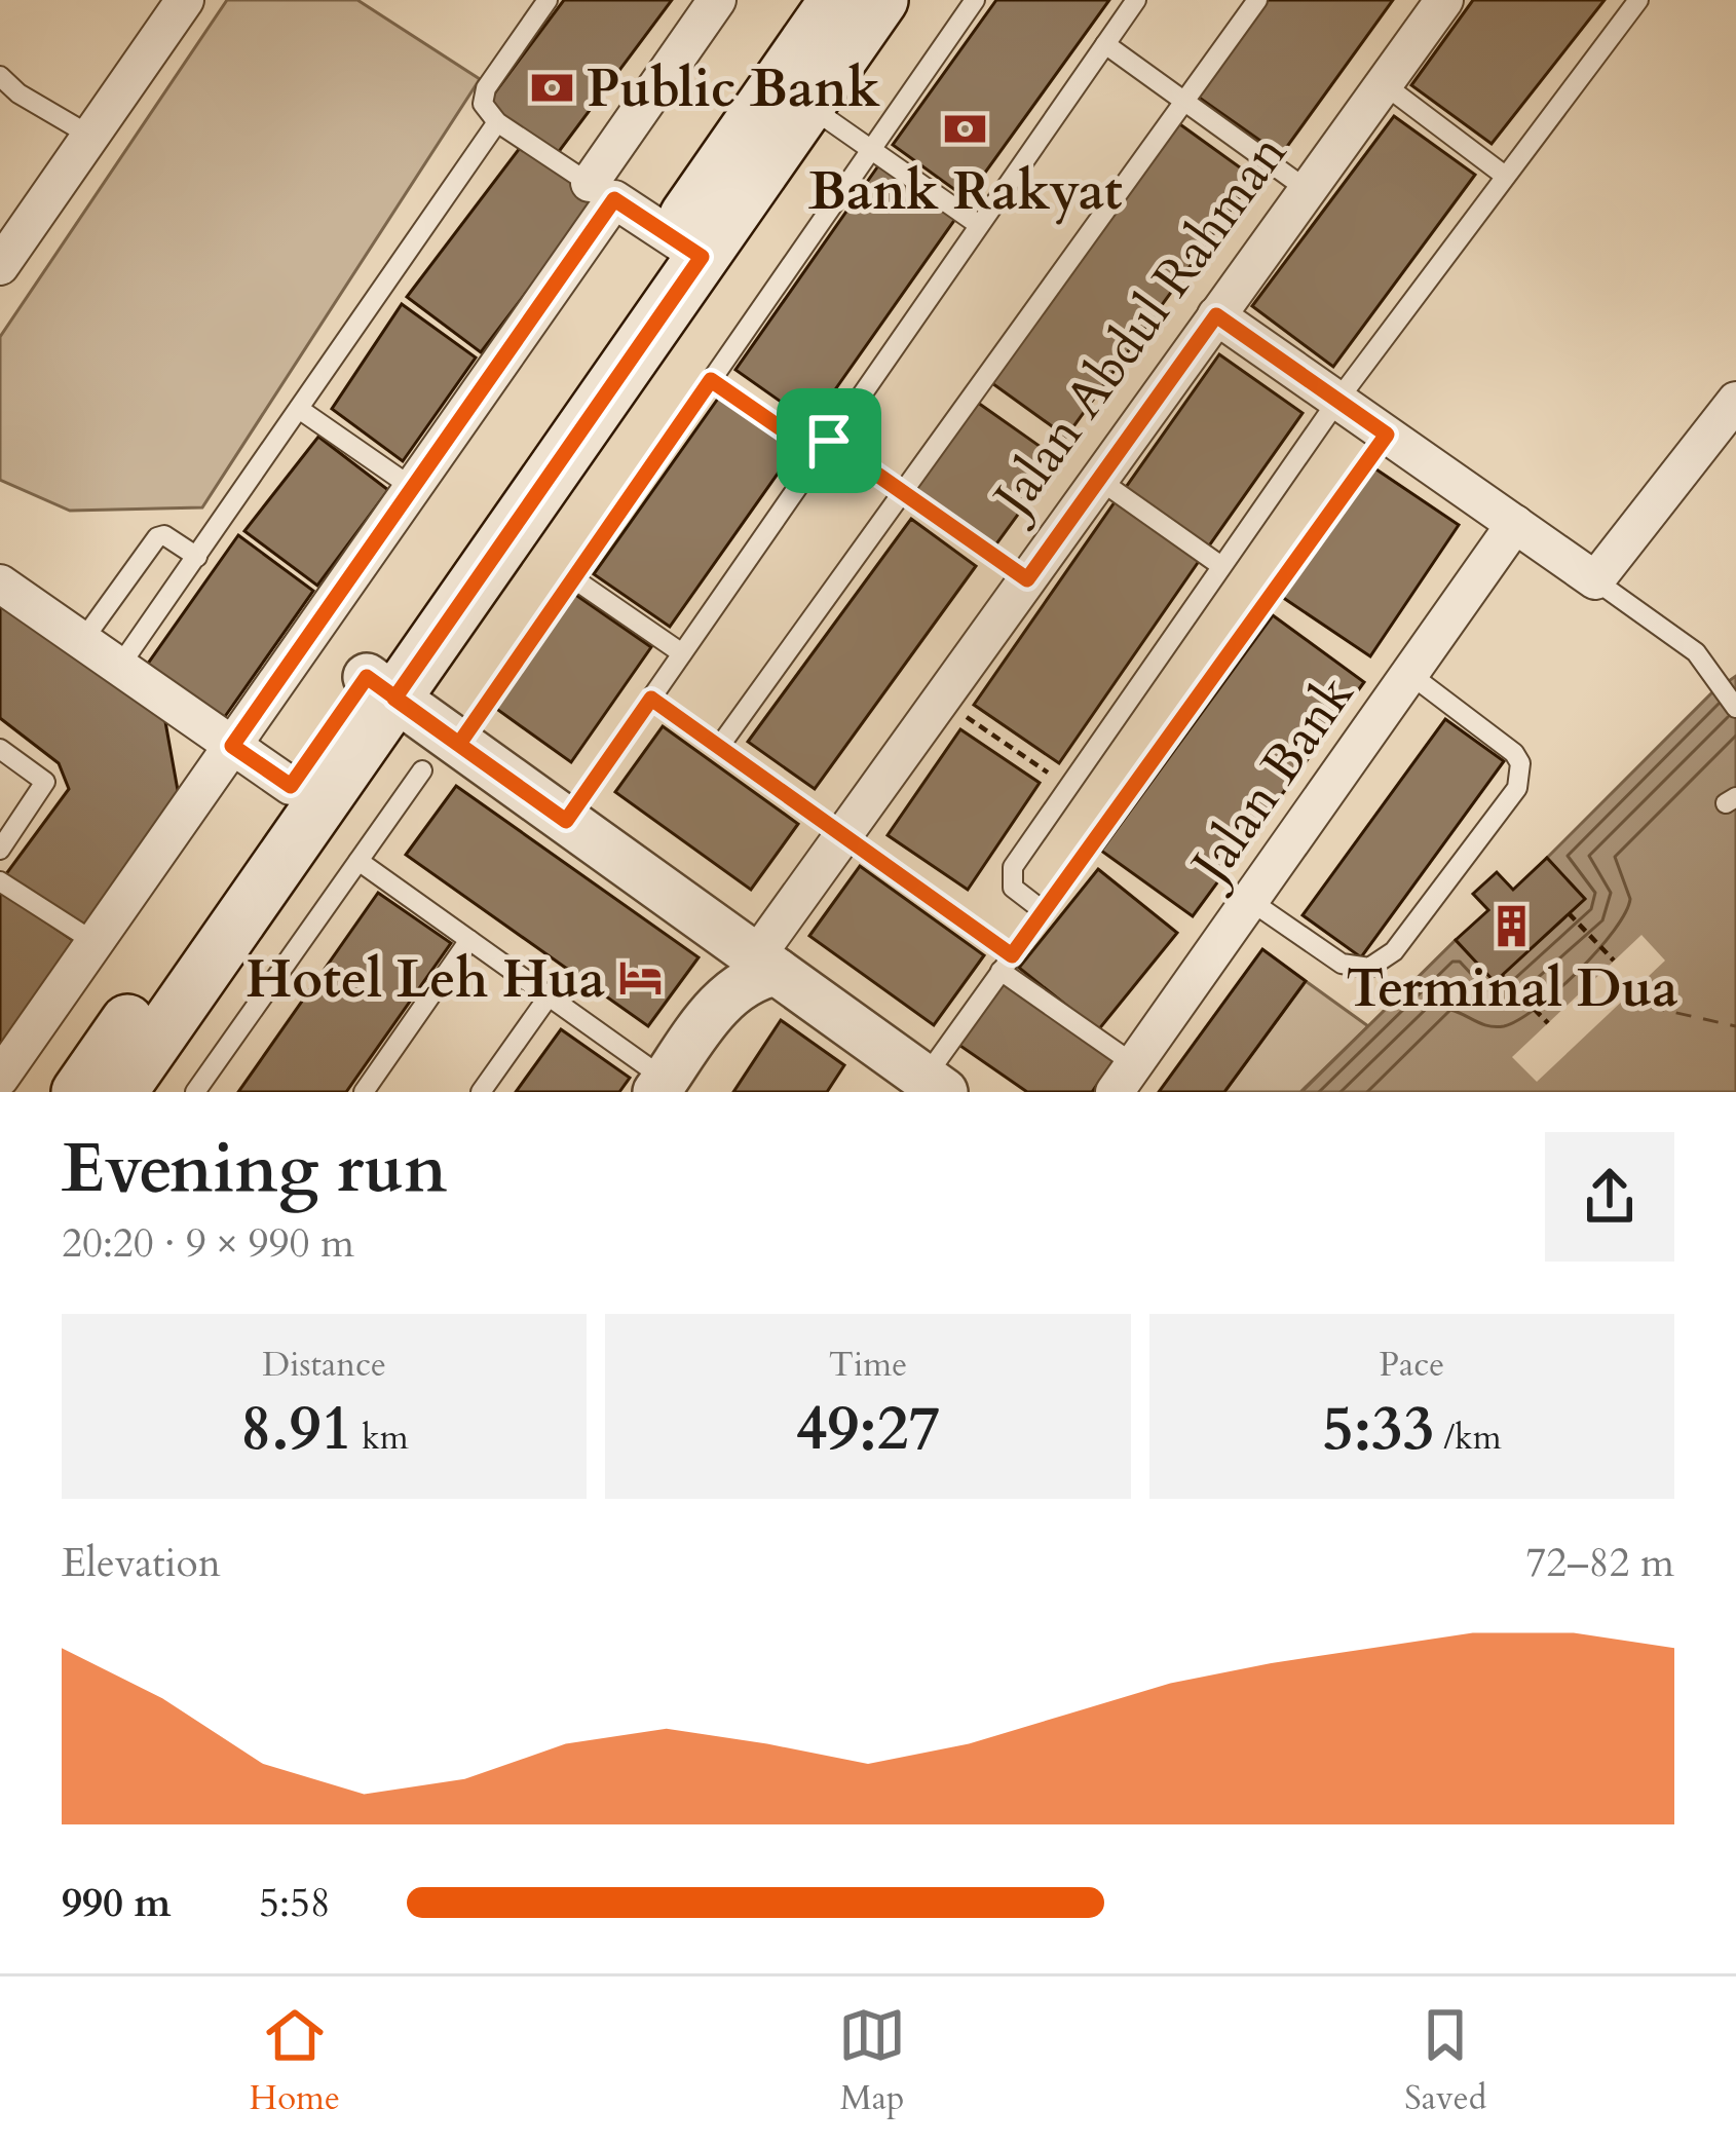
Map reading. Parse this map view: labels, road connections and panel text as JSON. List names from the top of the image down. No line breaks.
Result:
{"streets":{"street":["Jalan Abdul Rahman","Jalan Bank"]},"places":{"bank":["Public Bank","Bank Rakyat"],"building":["Terminal Dua"],"hotel":["Hotel Leh Hua"]},"page":{"heading":["Evening run","20:20 · 9 × 990 m"],"stats":[["Distance","8.91 km"],["Time","49:27"],["Pace","5:33 /km"]],"chart":["Elevation","72–82 m"],"list":[{"name":"990 m","note":"5:58"}],"tabs":["Home","Map","Saved"]}}
